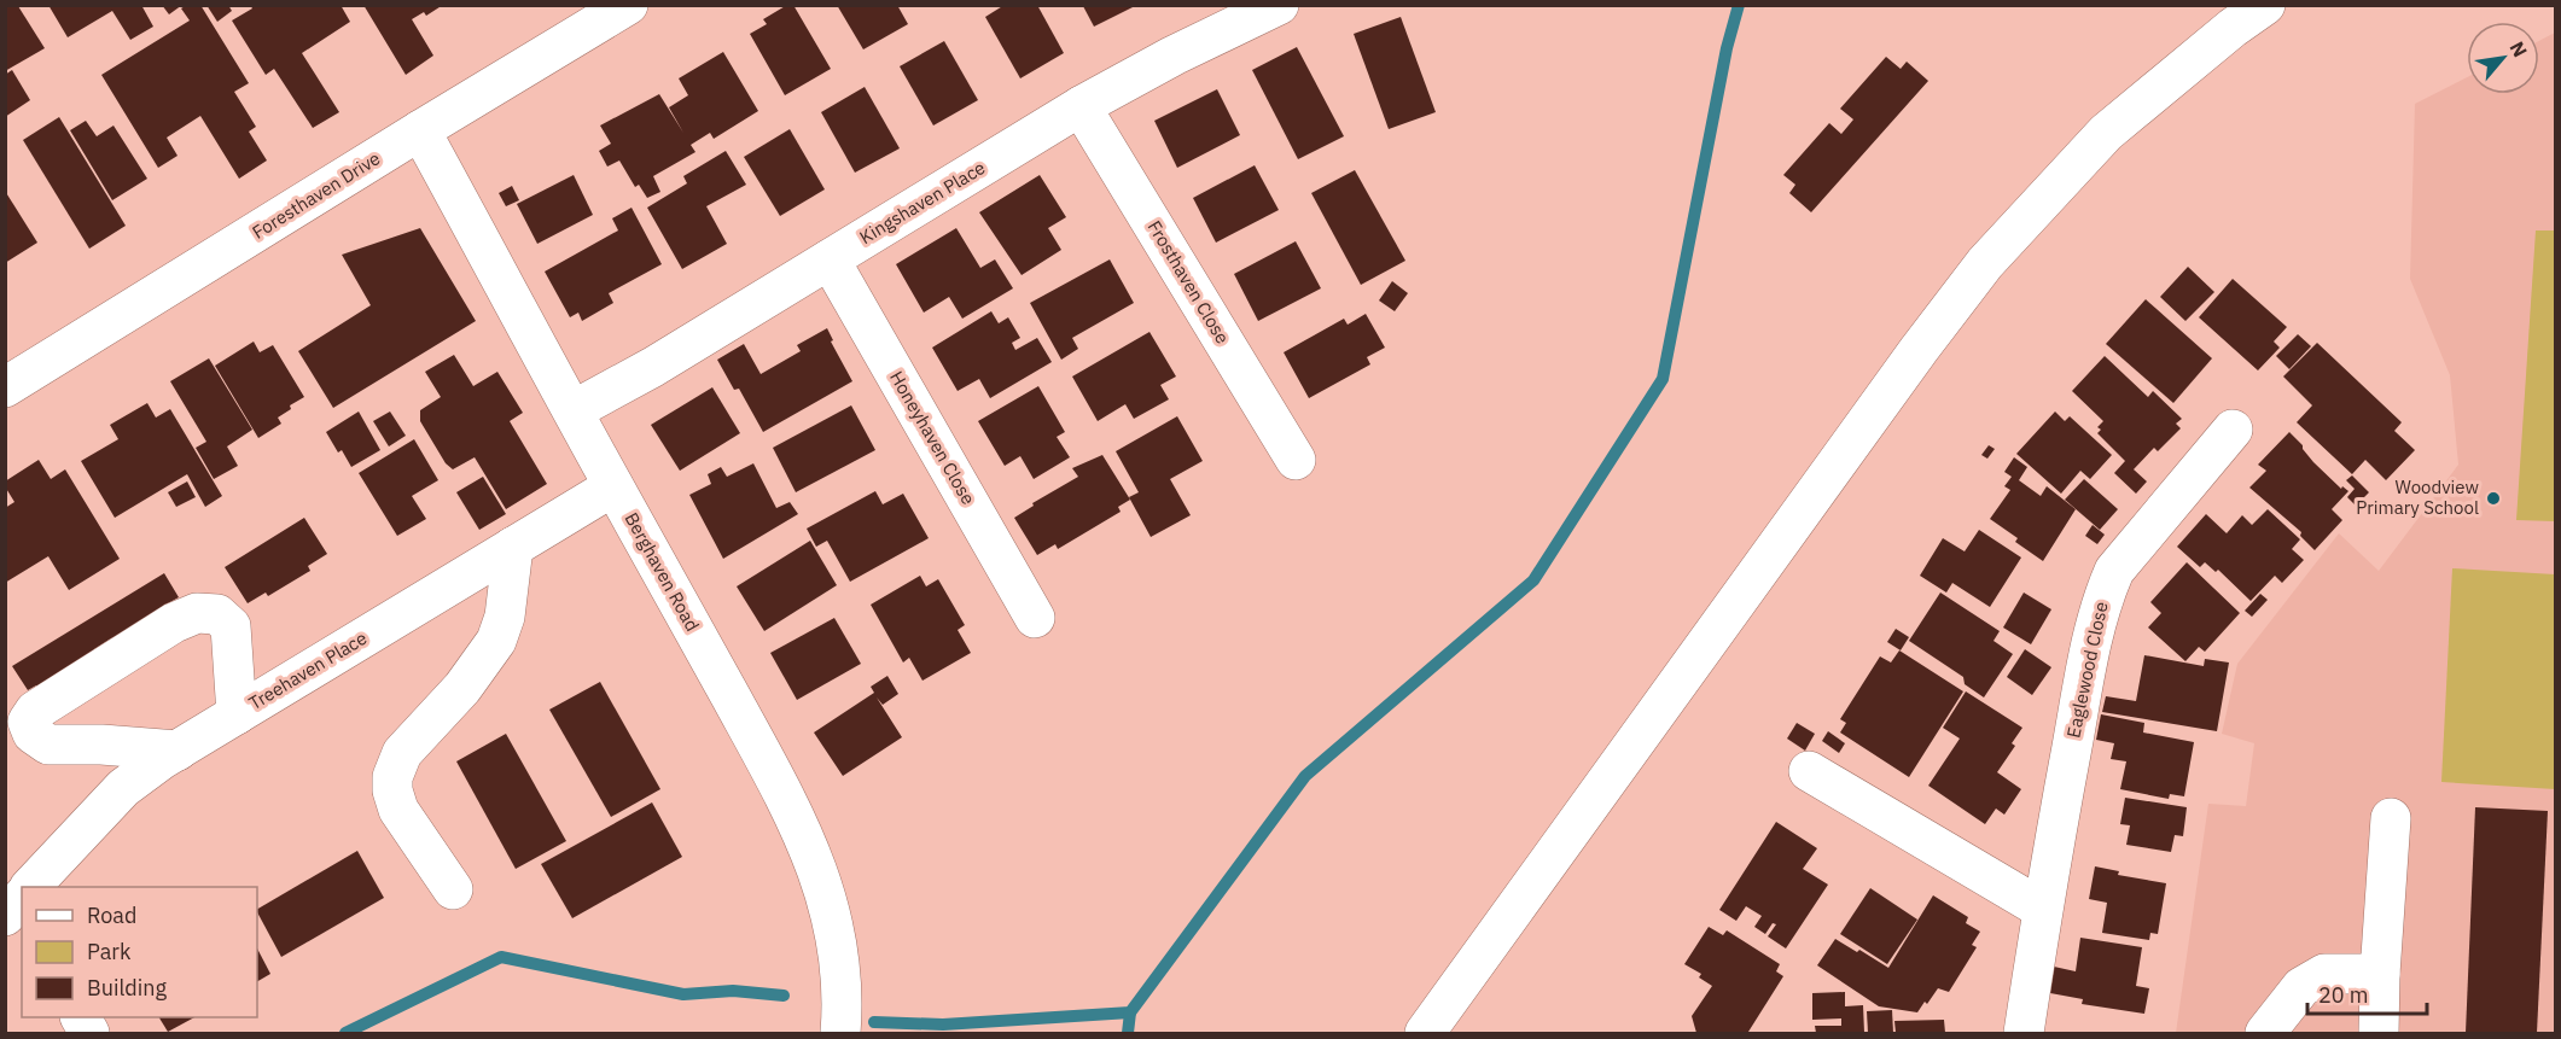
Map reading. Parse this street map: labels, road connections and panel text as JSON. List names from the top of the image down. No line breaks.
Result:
{"streets":{"street":["Foresthaven Drive","Kingshaven Place","Frosthaven Close","Honeyhaven Close","Berghaven Road","Eaglewood Close","Treehaven Place"]},"crossings":[["Foresthaven Drive","Berghaven Road"],["Kingshaven Place","Frosthaven Close"],["Kingshaven Place","Honeyhaven Close"],["Kingshaven Place","Berghaven Road"],["Berghaven Road","Treehaven Place"]],"places":["Woodview Primary School"],"legend":["Road","Park","Building"],"scale_bar":"20 m","north":"top right"}
